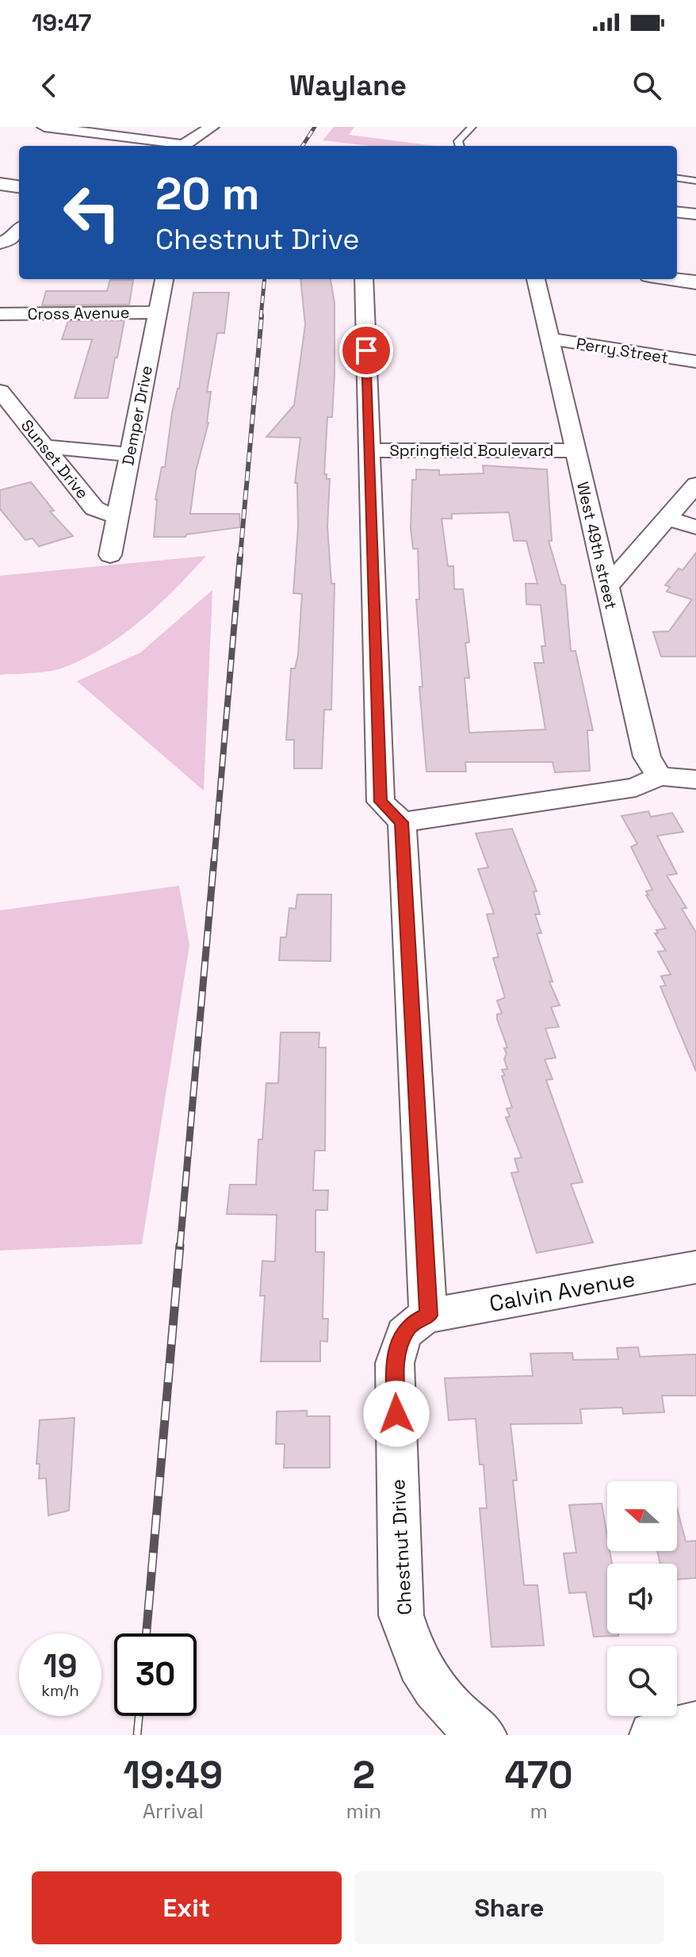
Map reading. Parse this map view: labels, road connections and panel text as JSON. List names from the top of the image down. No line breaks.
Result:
{"streets":{"street":["Cross Avenue","Perry Street","Demper Drive","Springfield Boulevard","Sunset Drive","West 49th street","Calvin Avenue","Chestnut Drive"]},"crossings":[["Cross Avenue","Demper Drive"],["Perry Street","West 49th street"],["Demper Drive","Sunset Drive"],["Springfield Boulevard","West 49th street"],["Calvin Avenue","Chestnut Drive"]],"north":"left","page":{"status":"19:47","header":"Waylane","turn":["20 m","Chestnut Drive"],"speed":"19 km/h","limit":"30","eta":["19:49","Arrival","2","min","470","m"],"buttons":["Exit","Share"]}}
